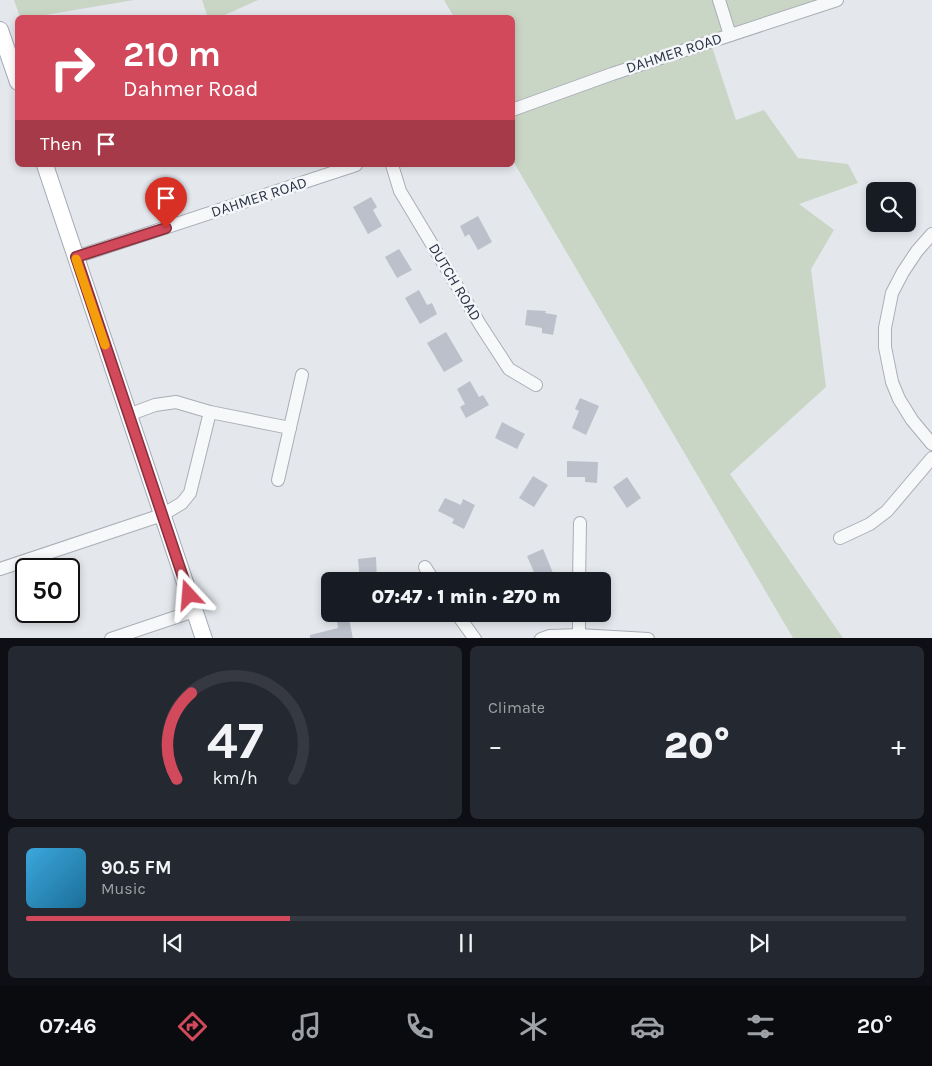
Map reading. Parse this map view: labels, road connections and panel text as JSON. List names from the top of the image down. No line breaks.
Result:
{"streets":{"street":["DAHMER ROAD","DUTCH ROAD"]},"page":{"turn":["210 m","Dahmer Road"],"then":"Then","limit":"50","trip":"07:47 · 1 min · 270 m","tile":"Climate","heat":["−","20°","+"],"song":["90.5 FM","Music"],"tabs":["07:46","20°"],"gauge":["47","km/h"]}}
